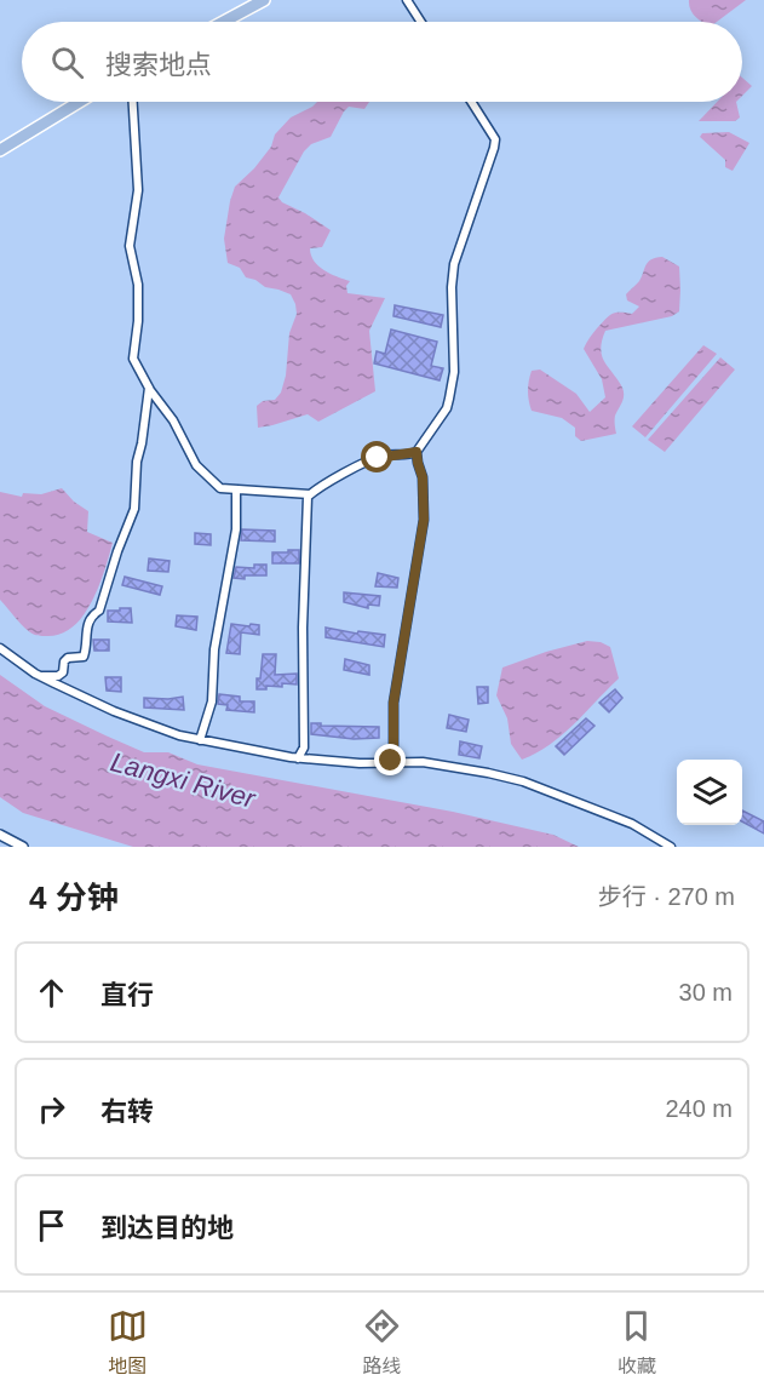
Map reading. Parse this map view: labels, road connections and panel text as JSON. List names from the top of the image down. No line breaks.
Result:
{"water":["Langxi River"],"page":{"search":"搜索地点","heading":["4 分钟","步行 · 270 m"],"list":[["直行","30 m"],["右转","240 m"],"到达目的地"],"nav":["地图","路线","收藏"]}}
